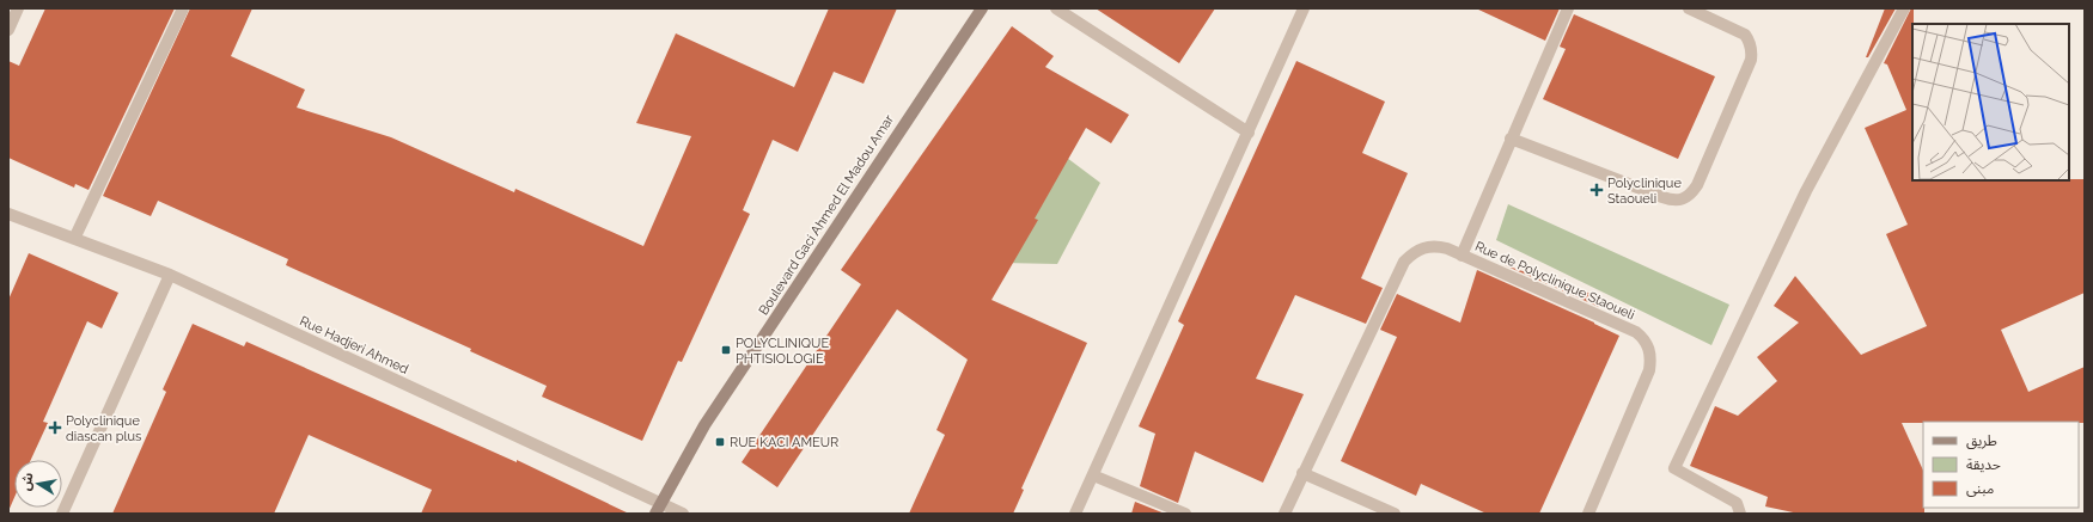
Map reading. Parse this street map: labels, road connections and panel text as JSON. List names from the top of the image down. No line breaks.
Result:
{"streets":{"main road":["Boulevard Gaci Ahmed El Madou Amar"],"street":["Rue de Polyclinique Staoueli","Rue Hadjeri Ahmed"]},"crossings":[["Boulevard Gaci Ahmed El Madou Amar","Rue Hadjeri Ahmed"]],"places":{"health":["Polyclinique Staoueli","Polyclinique diascan plus"],"transit":["POLYCLINIQUE PHTISIOLOGIE","RUE KACI AMEUR"]},"legend":["طريق","حديقة","مبنى"],"north":"left"}
